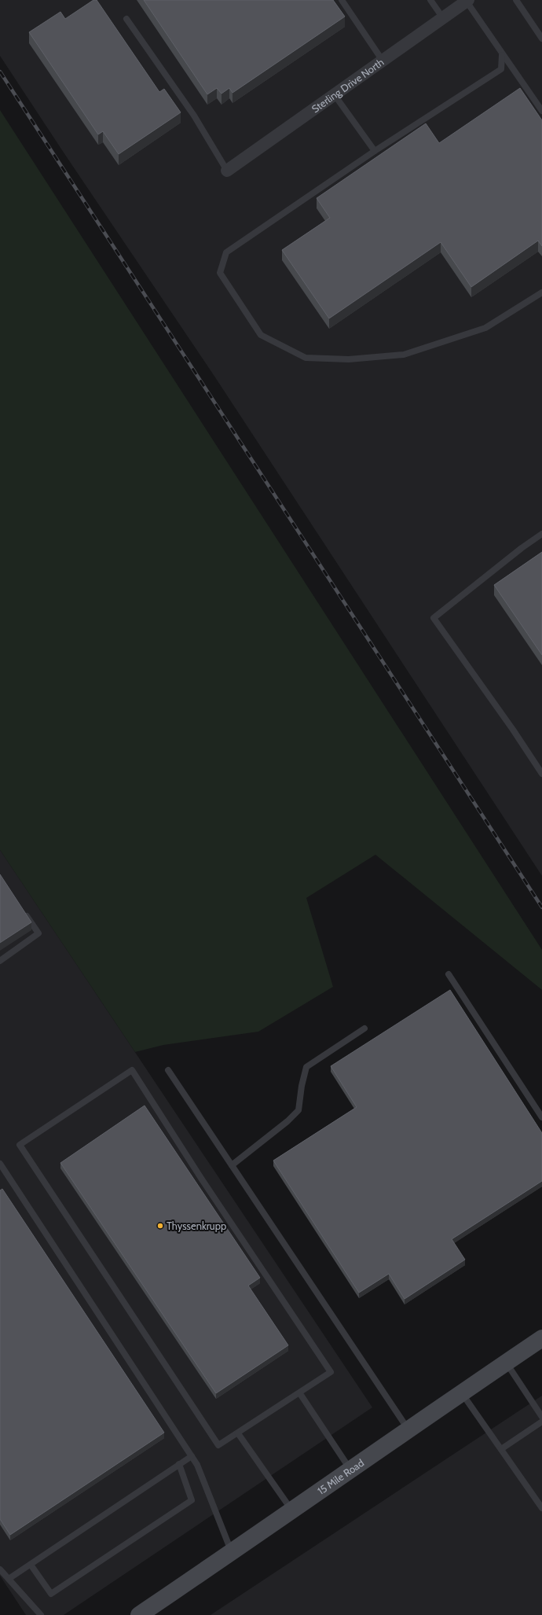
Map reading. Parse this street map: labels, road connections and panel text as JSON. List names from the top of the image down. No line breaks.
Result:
{"streets":{"main road":["15 Mile Road"],"street":["Sterling Drive North"]},"places":["Thyssenkrupp"]}
